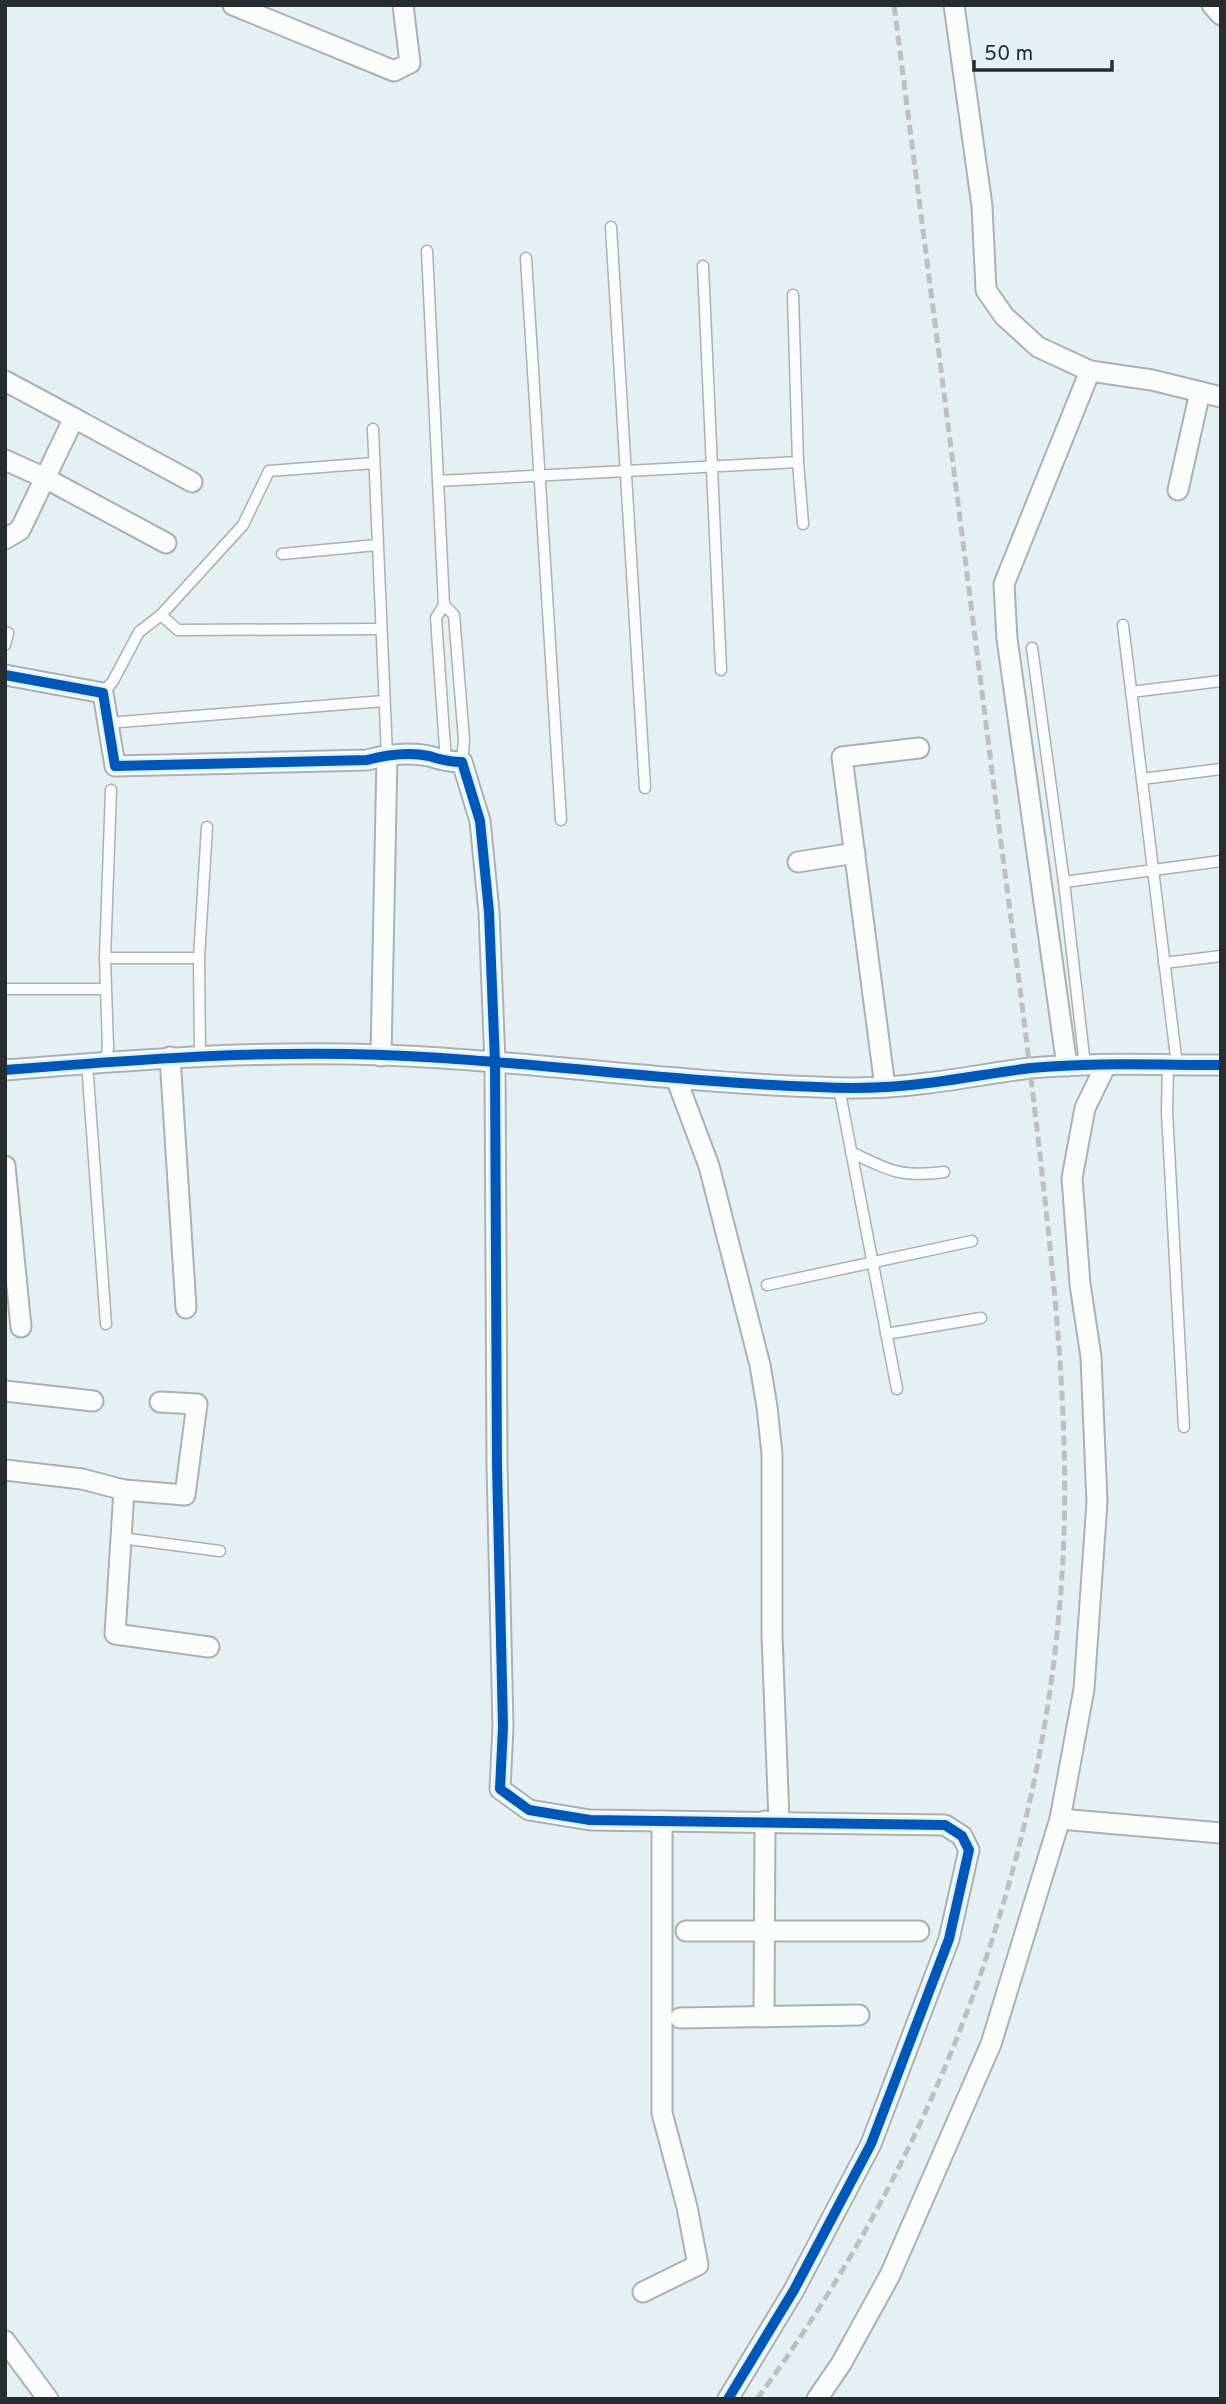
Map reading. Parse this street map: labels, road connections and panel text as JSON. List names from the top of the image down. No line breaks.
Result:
{"scale_bar":"50 m"}
